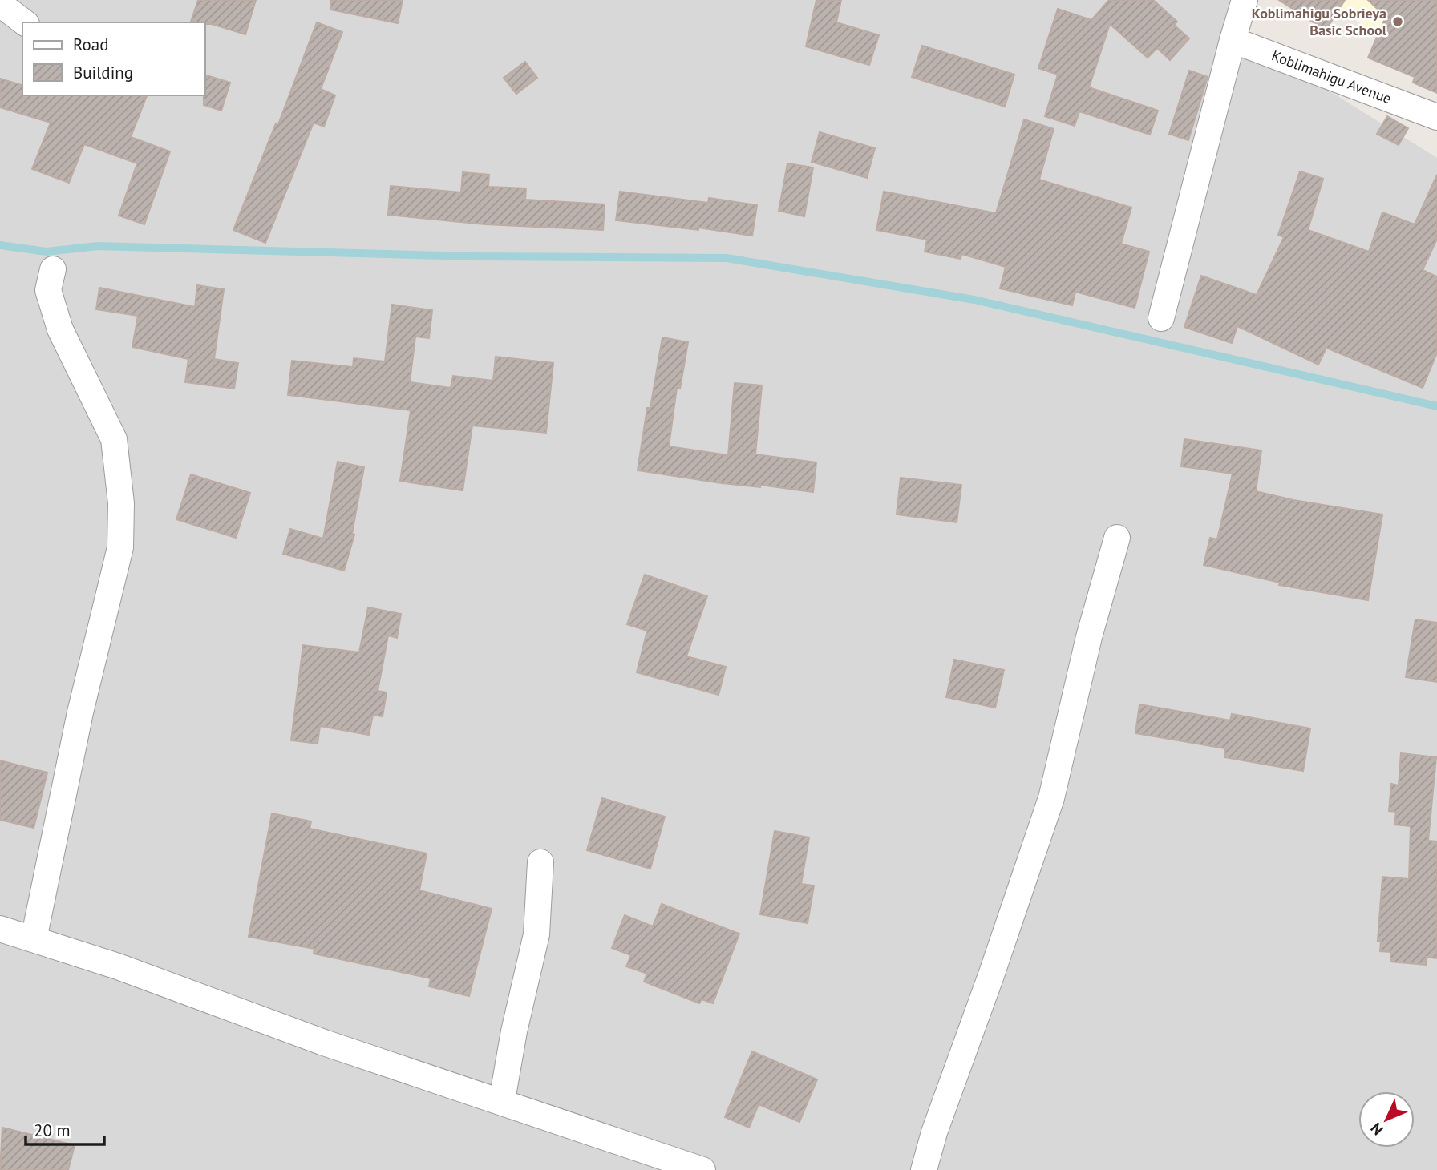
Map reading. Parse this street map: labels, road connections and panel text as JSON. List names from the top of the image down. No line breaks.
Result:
{"streets":{"street":["Koblimahigu Avenue"]},"places":["Koblimahigu Sobrieya Basic School"],"legend":["Road","Building"],"scale_bar":"20 m","north":"bottom left"}
